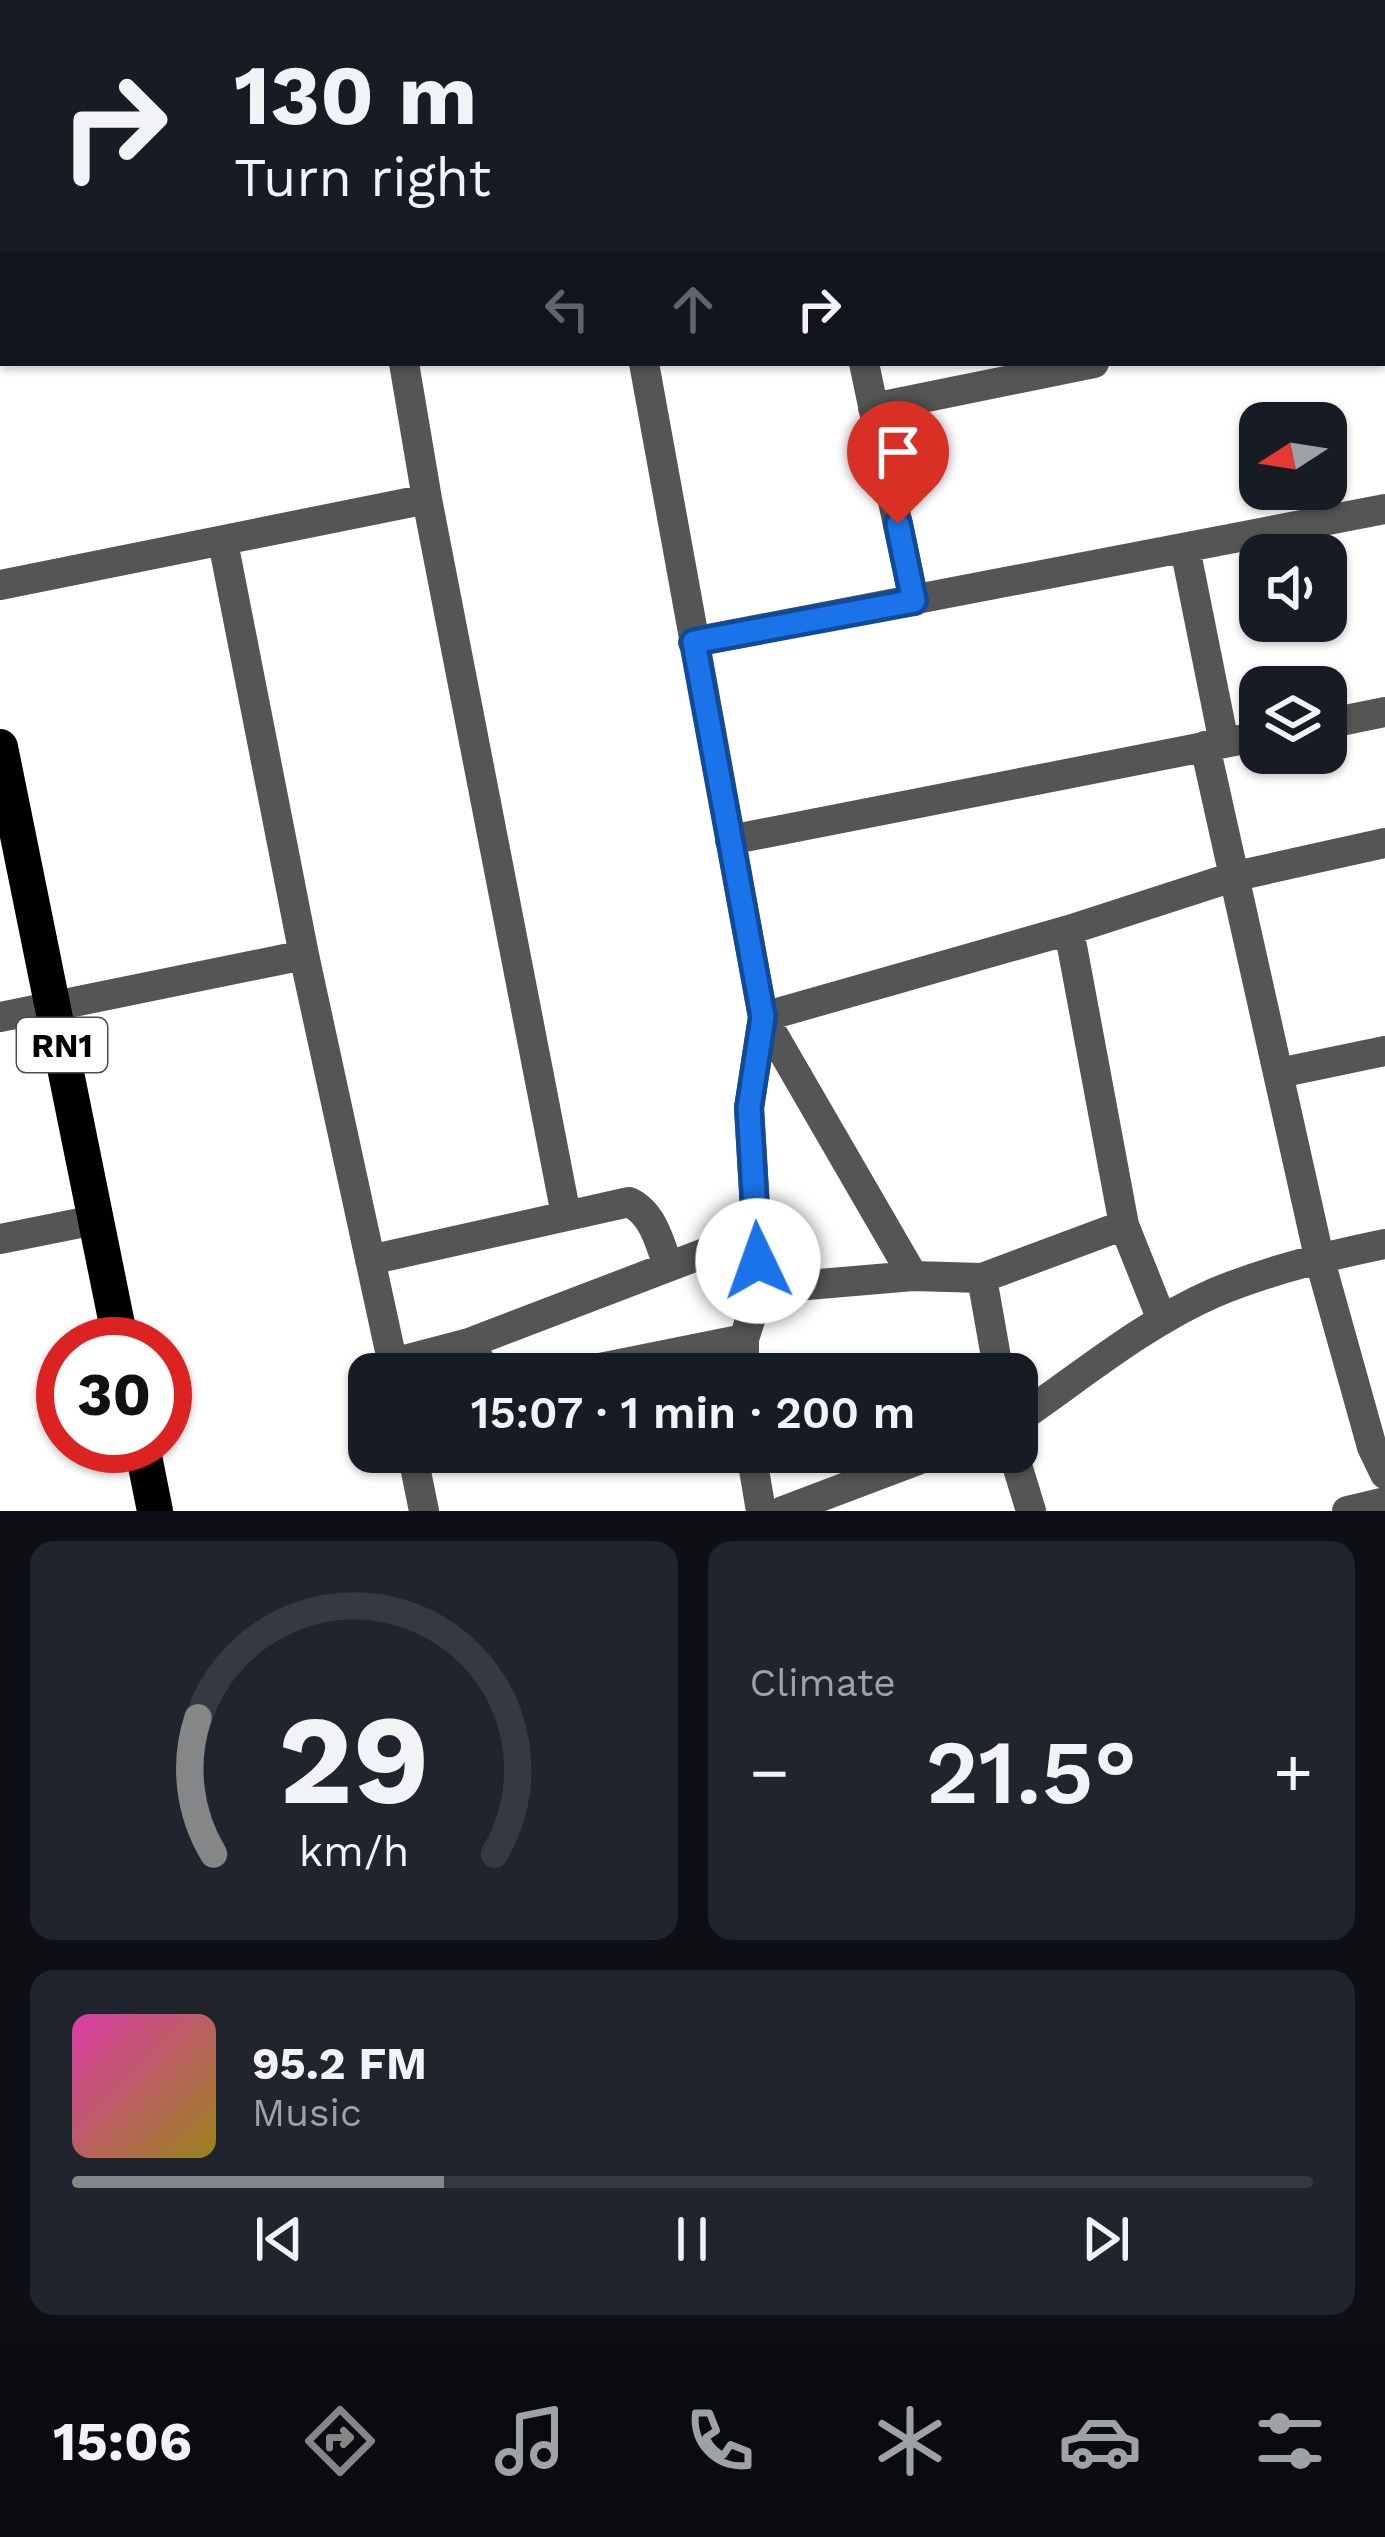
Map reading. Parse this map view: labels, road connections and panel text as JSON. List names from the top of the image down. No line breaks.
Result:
{"streets":{"highway":["RN1"]},"north":"left","page":{"turn":["130 m","Turn right"],"limit":"30","trip":"15:07 · 1 min · 200 m","tile":"Climate","heat":["−","21.5°","+"],"song":["95.2 FM","Music"],"tabs":"15:06","gauge":["29","km/h"]}}
